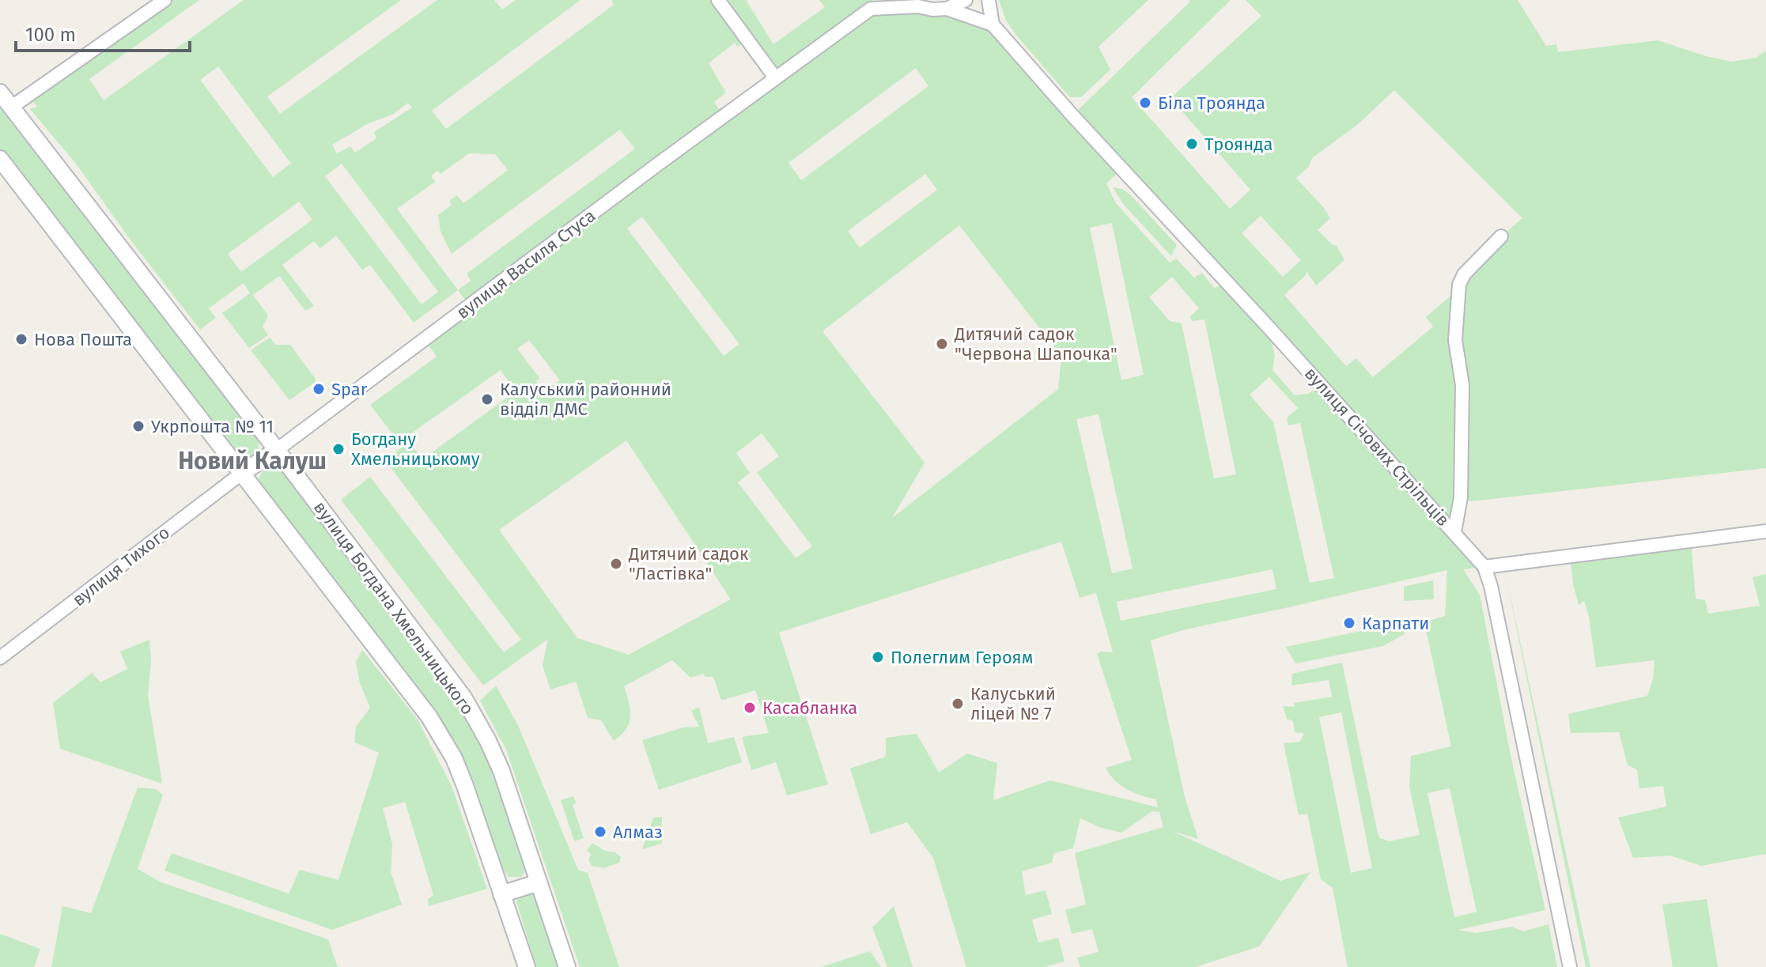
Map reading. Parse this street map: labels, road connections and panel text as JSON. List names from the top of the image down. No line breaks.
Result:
{"streets":{"street":["вулиця Василя Стуса","вулиця Січових Стрільців","вулиця Тихого","вулиця Богдана Хмельницького"]},"crossings":[["вулиця Василя Стуса","вулиця Січових Стрільців"],["вулиця Василя Стуса","вулиця Богдана Хмельницького"],["вулиця Тихого","вулиця Богдана Хмельницького"]],"districts":["Новий Калуш"],"places":["Біла Троянда","Троянда","Нова Пошта","Дитячий садок \"Червона Шапочка\"","Spar","Калуський районний відділ ДМС","Укрпошта № 11","Богдану Хмельницькому","Дитячий садок \"Ластівка\"","Карпати","Полеглим Героям","Калуський ліцей № 7","Касабланка","Алмаз"],"scale_bar":"100 m"}
